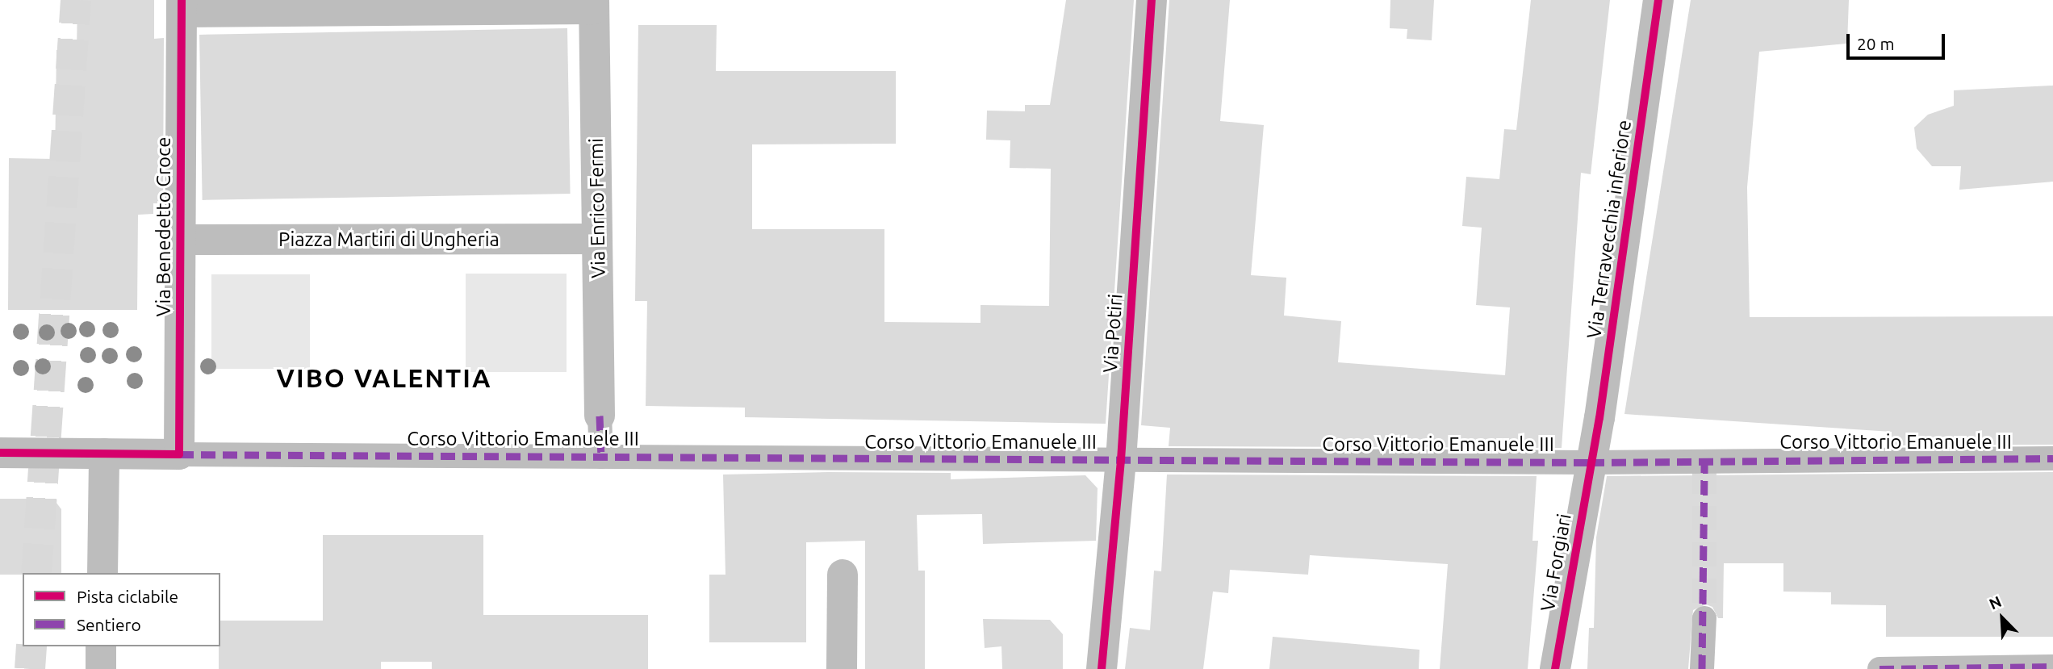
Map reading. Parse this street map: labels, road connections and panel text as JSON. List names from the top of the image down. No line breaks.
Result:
{"streets":{"street":["Via Enrico Fermi","Via Benedetto Croce","Via Terravecchia inferiore","Piazza Martiri di Ungheria","Via Potiri","Corso Vittorio Emanuele III","Via Forgiari"]},"crossings":[["Via Enrico Fermi","Piazza Martiri di Ungheria"],["Via Benedetto Croce","Piazza Martiri di Ungheria"],["Via Benedetto Croce","Corso Vittorio Emanuele III"],["Via Terravecchia inferiore","Corso Vittorio Emanuele III"],["Via Terravecchia inferiore","Via Forgiari"],["Via Potiri","Corso Vittorio Emanuele III"],["Corso Vittorio Emanuele III","Via Forgiari"]],"districts":["VIBO VALENTIA"],"legend":["Pista ciclabile","Sentiero"],"scale_bar":"20 m","north":"top left"}
